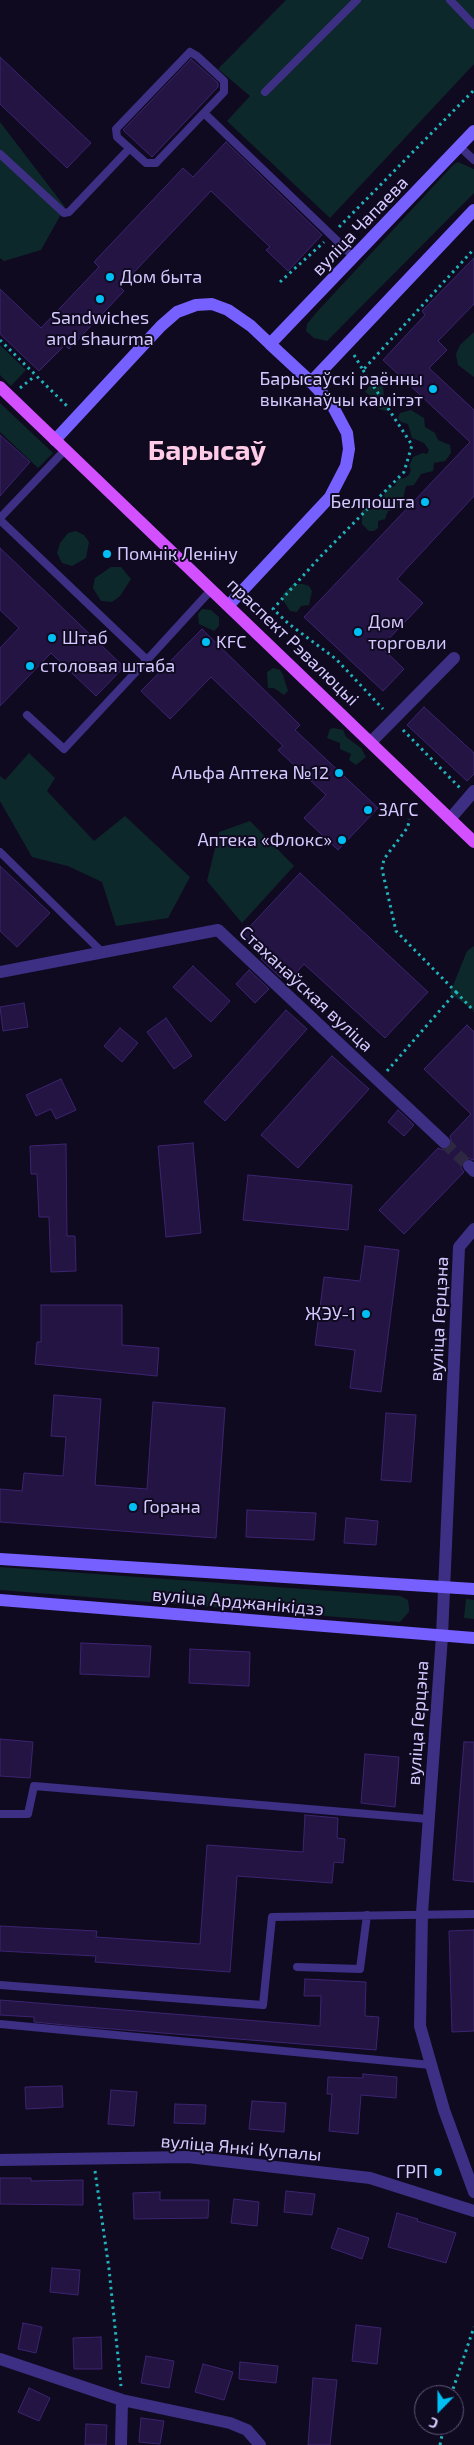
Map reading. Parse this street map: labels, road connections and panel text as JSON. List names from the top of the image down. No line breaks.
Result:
{"streets":{"main road":["вуліца Чапаева","праспект Рэвалюцыі","вуліца Арджанікідзэ"],"street":["Стаханаўская вуліца","вуліца Герцэна","вуліца Янкі Купалы"]},"crossings":[["вуліца Герцэна","вуліца Арджанікідзэ"]],"districts":["Барысаў"],"places":["Дом быта","Sandwiches and shaurma","Барысаўскі раённы выканаўчы камітэт","Белпошта","Помнік Леніну","Дом торговли","Штаб","KFC","столовая штаба","Альфа Аптека №12","ЗАГС","Аптека «Флокс»","ЖЭУ-1","Горана","ГРП"],"north":"bottom"}
